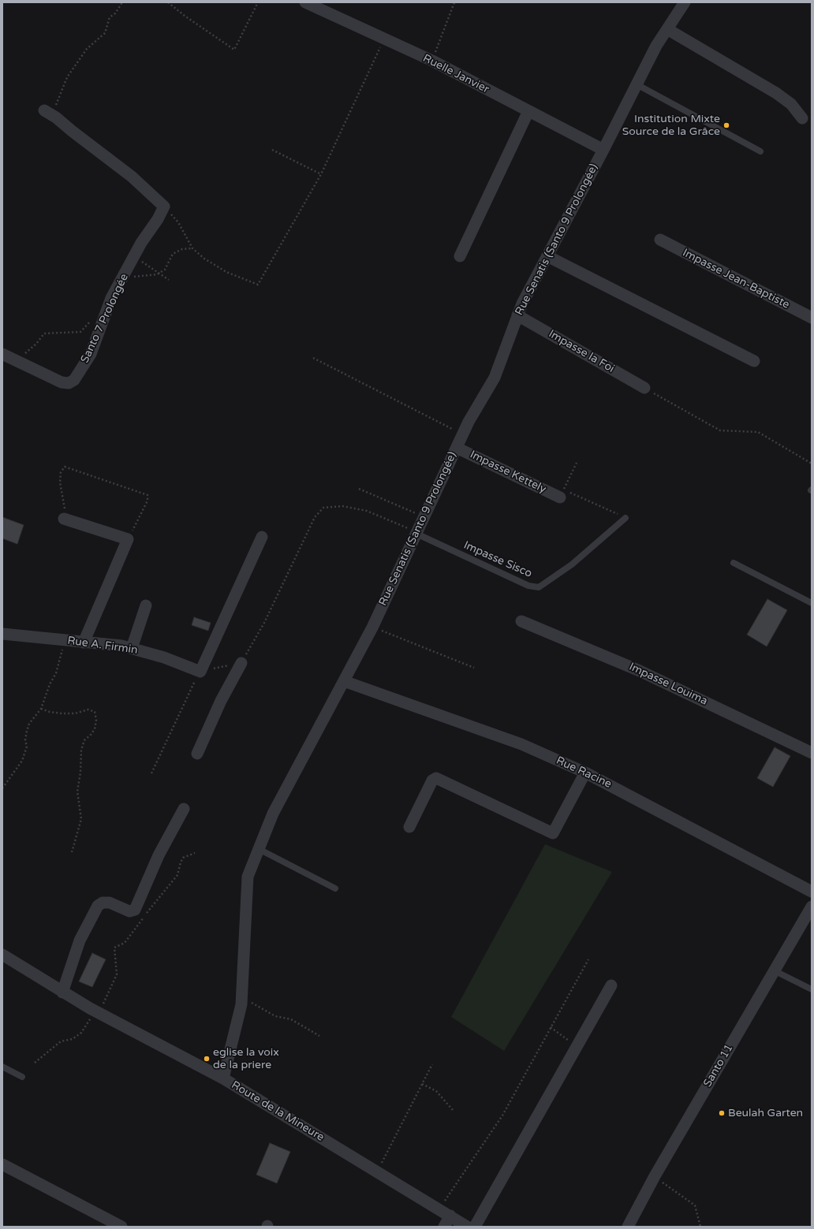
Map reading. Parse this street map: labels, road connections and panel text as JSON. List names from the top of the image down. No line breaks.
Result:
{"streets":{"street":["Ruelle Janvier","Rue Senatis (Santo 9 Prolongée)","Impasse Jean-Baptiste","Santo 7 Prolongée","Impasse la Foi","Impasse Kettely","Rue A. Firmin","Impasse Louima","Rue Racine","Santo 11","Route de la Mineure"],"lane":["Impasse Sisco"]},"crossings":[["Ruelle Janvier","Rue Senatis (Santo 9 Prolongée)"],["Rue Senatis (Santo 9 Prolongée)","Impasse la Foi"],["Rue Senatis (Santo 9 Prolongée)","Impasse Kettely"],["Rue Senatis (Santo 9 Prolongée)","Impasse Sisco"],["Rue Senatis (Santo 9 Prolongée)","Rue Racine"],["Rue Senatis (Santo 9 Prolongée)","Route de la Mineure"]],"places":["Institution Mixte Source de la Grâce","eglise la voix de la priere","Beulah Garten"]}
